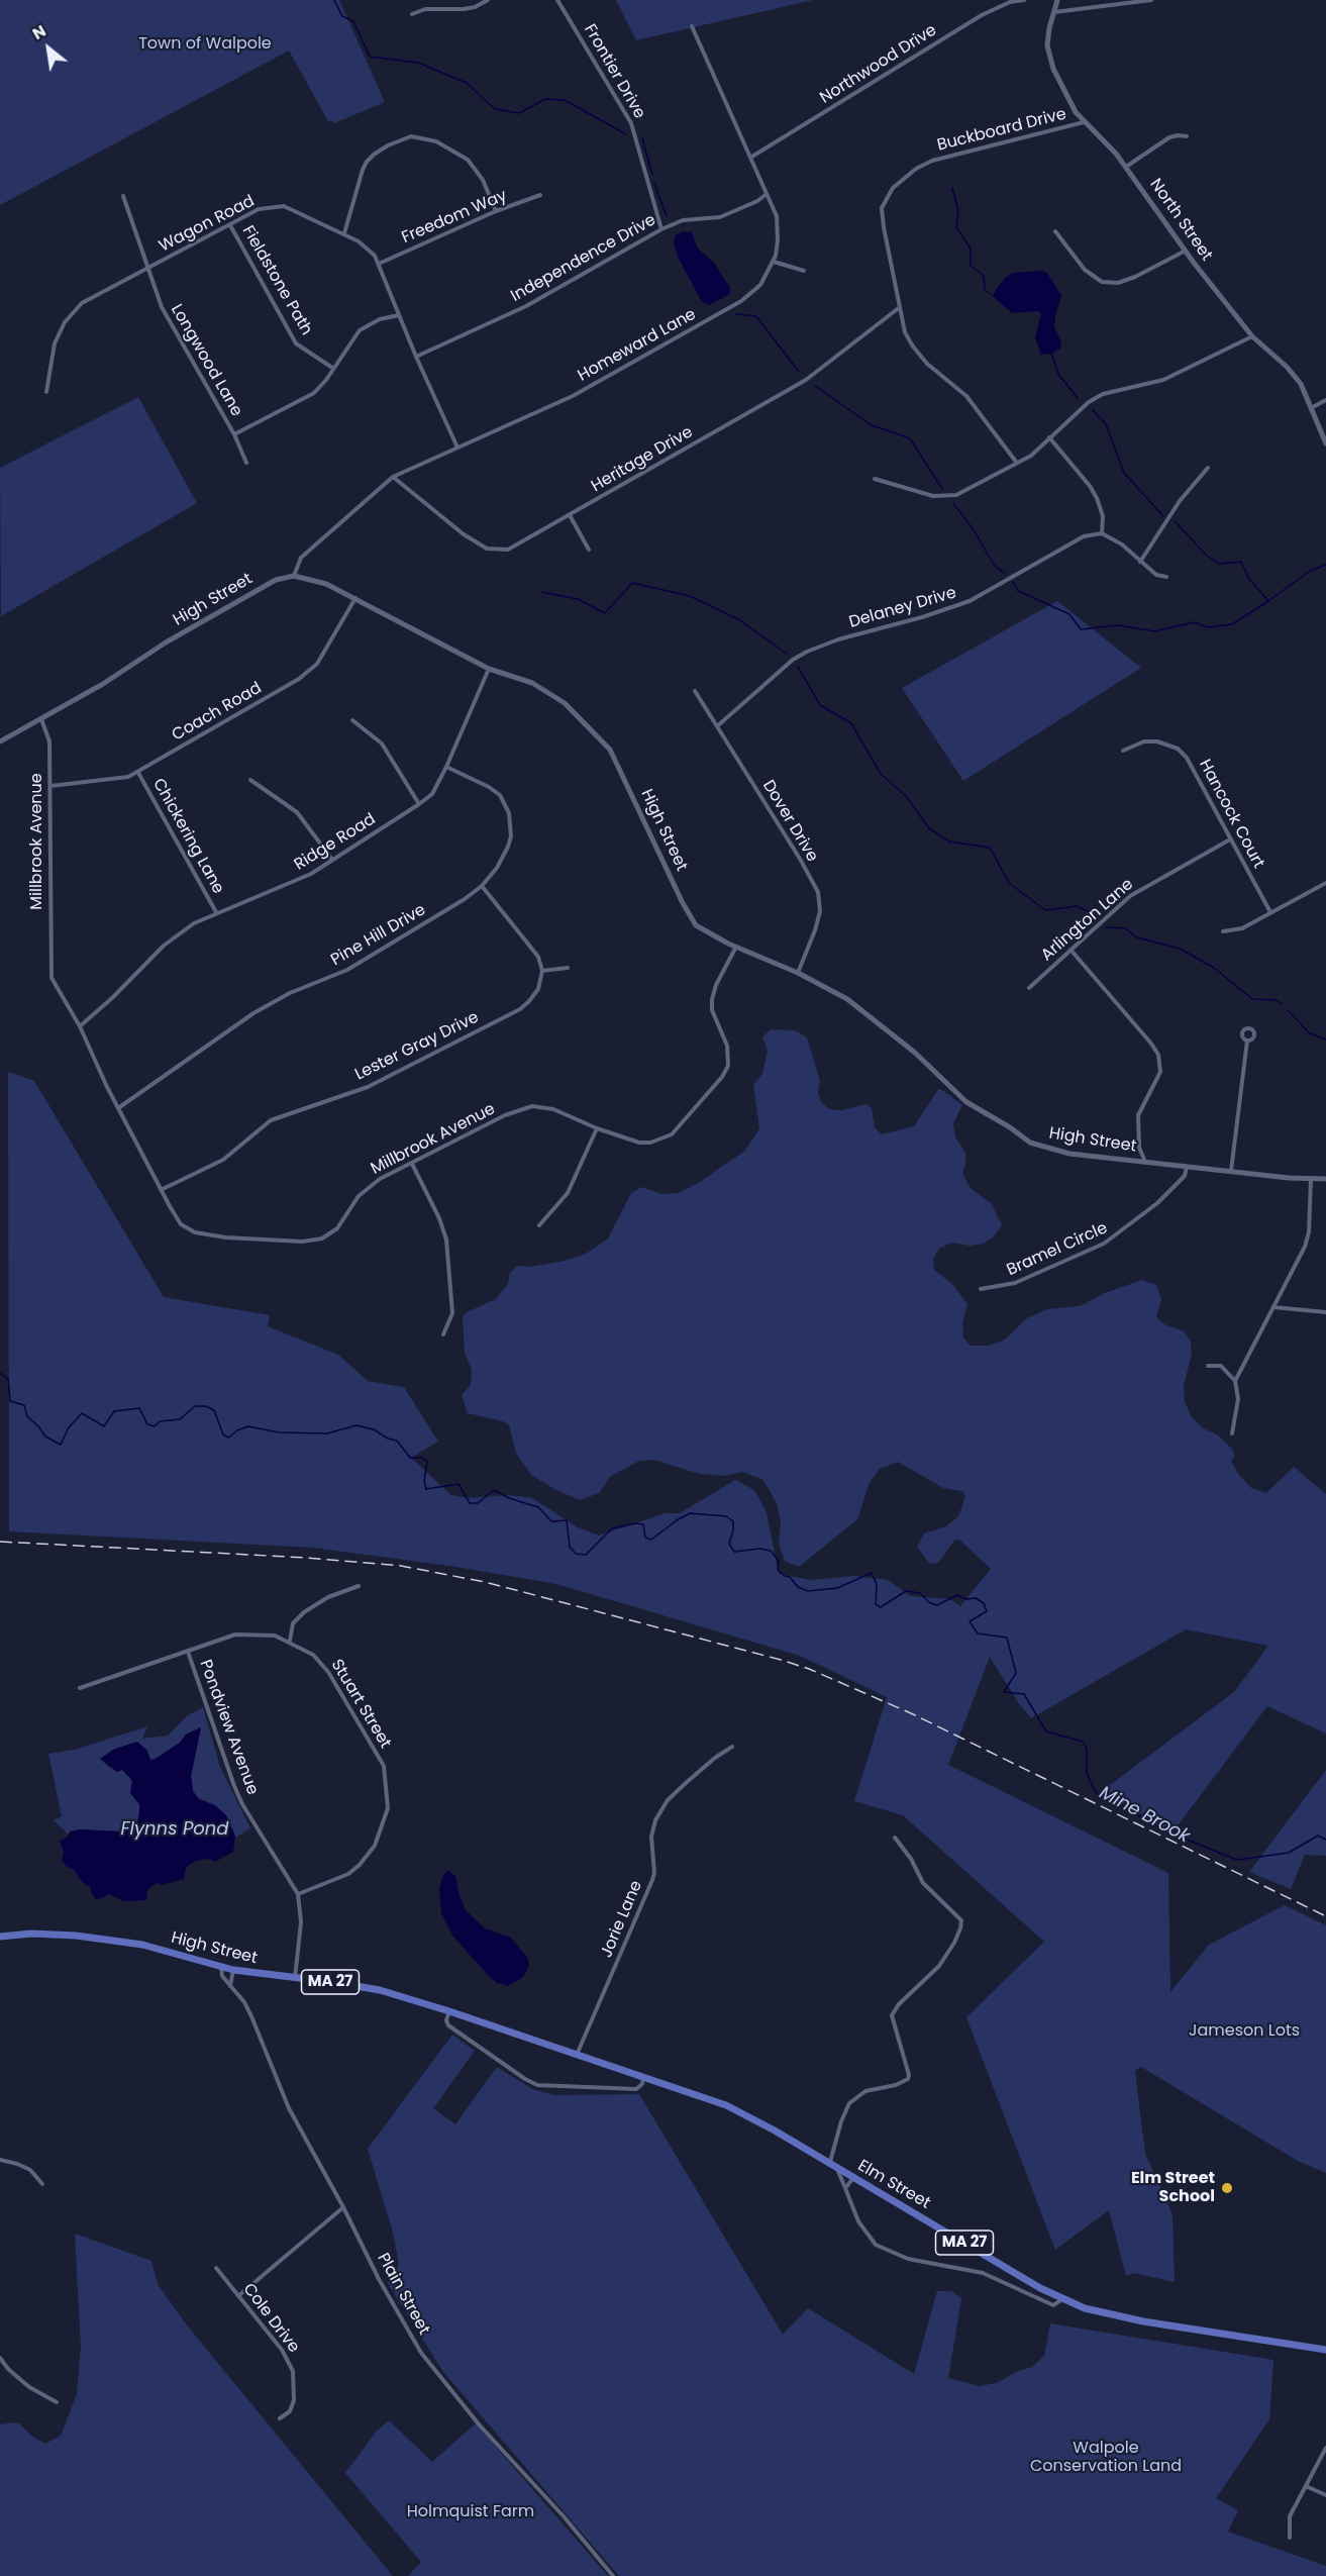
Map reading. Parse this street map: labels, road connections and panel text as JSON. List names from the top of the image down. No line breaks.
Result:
{"streets":{"main road":["High Street","MA 27","Elm Street"],"street":["Northwood Drive","Frontier Drive","Buckboard Drive","Freedom Way","North Street","Wagon Road","Independence Drive","Fieldstone Path","Homeward Lane","Longwood Lane","Heritage Drive","Delaney Drive","Coach Road","Hancock Court","Dover Drive","Chickering Lane","Millbrook Avenue","Ridge Road","Arlington Lane","Pine Hill Drive","Lester Gray Drive","Bramel Circle","Stuart Street","Pondview Avenue","Jorie Lane","Plain Street","Cole Drive"]},"crossings":[["Northwood Drive","Homeward Lane"],["Frontier Drive","Independence Drive"],["Buckboard Drive","North Street"],["Buckboard Drive","Heritage Drive"],["Freedom Way","Wagon Road"],["Wagon Road","Independence Drive"],["Wagon Road","Fieldstone Path"],["Wagon Road","Homeward Lane"],["Wagon Road","Longwood Lane"],["Independence Drive","Homeward Lane"],["Homeward Lane","Heritage Drive"],["Homeward Lane","High Street"],["High Street","Coach Road"],["High Street","Dover Drive"],["High Street","Millbrook Avenue"],["High Street","Ridge Road"],["High Street","Bramel Circle"],["High Street","Pondview Avenue"],["High Street","Jorie Lane"],["High Street","Elm Street"],["High Street","Plain Street"],["Delaney Drive","Dover Drive"],["Coach Road","Chickering Lane"],["Coach Road","Millbrook Avenue"],["Hancock Court","Arlington Lane"],["Chickering Lane","Ridge Road"],["Millbrook Avenue","Ridge Road"],["Millbrook Avenue","Pine Hill Drive"],["Millbrook Avenue","Lester Gray Drive"],["Ridge Road","Pine Hill Drive"],["Stuart Street","Pondview Avenue"]],"water":["Mine Brook","Flynns Pond"],"parks":["Town of Walpole","Jameson Lots","Walpole Conservation Land","Holmquist Farm"],"places":["Elm Street School"],"north":"top left"}
